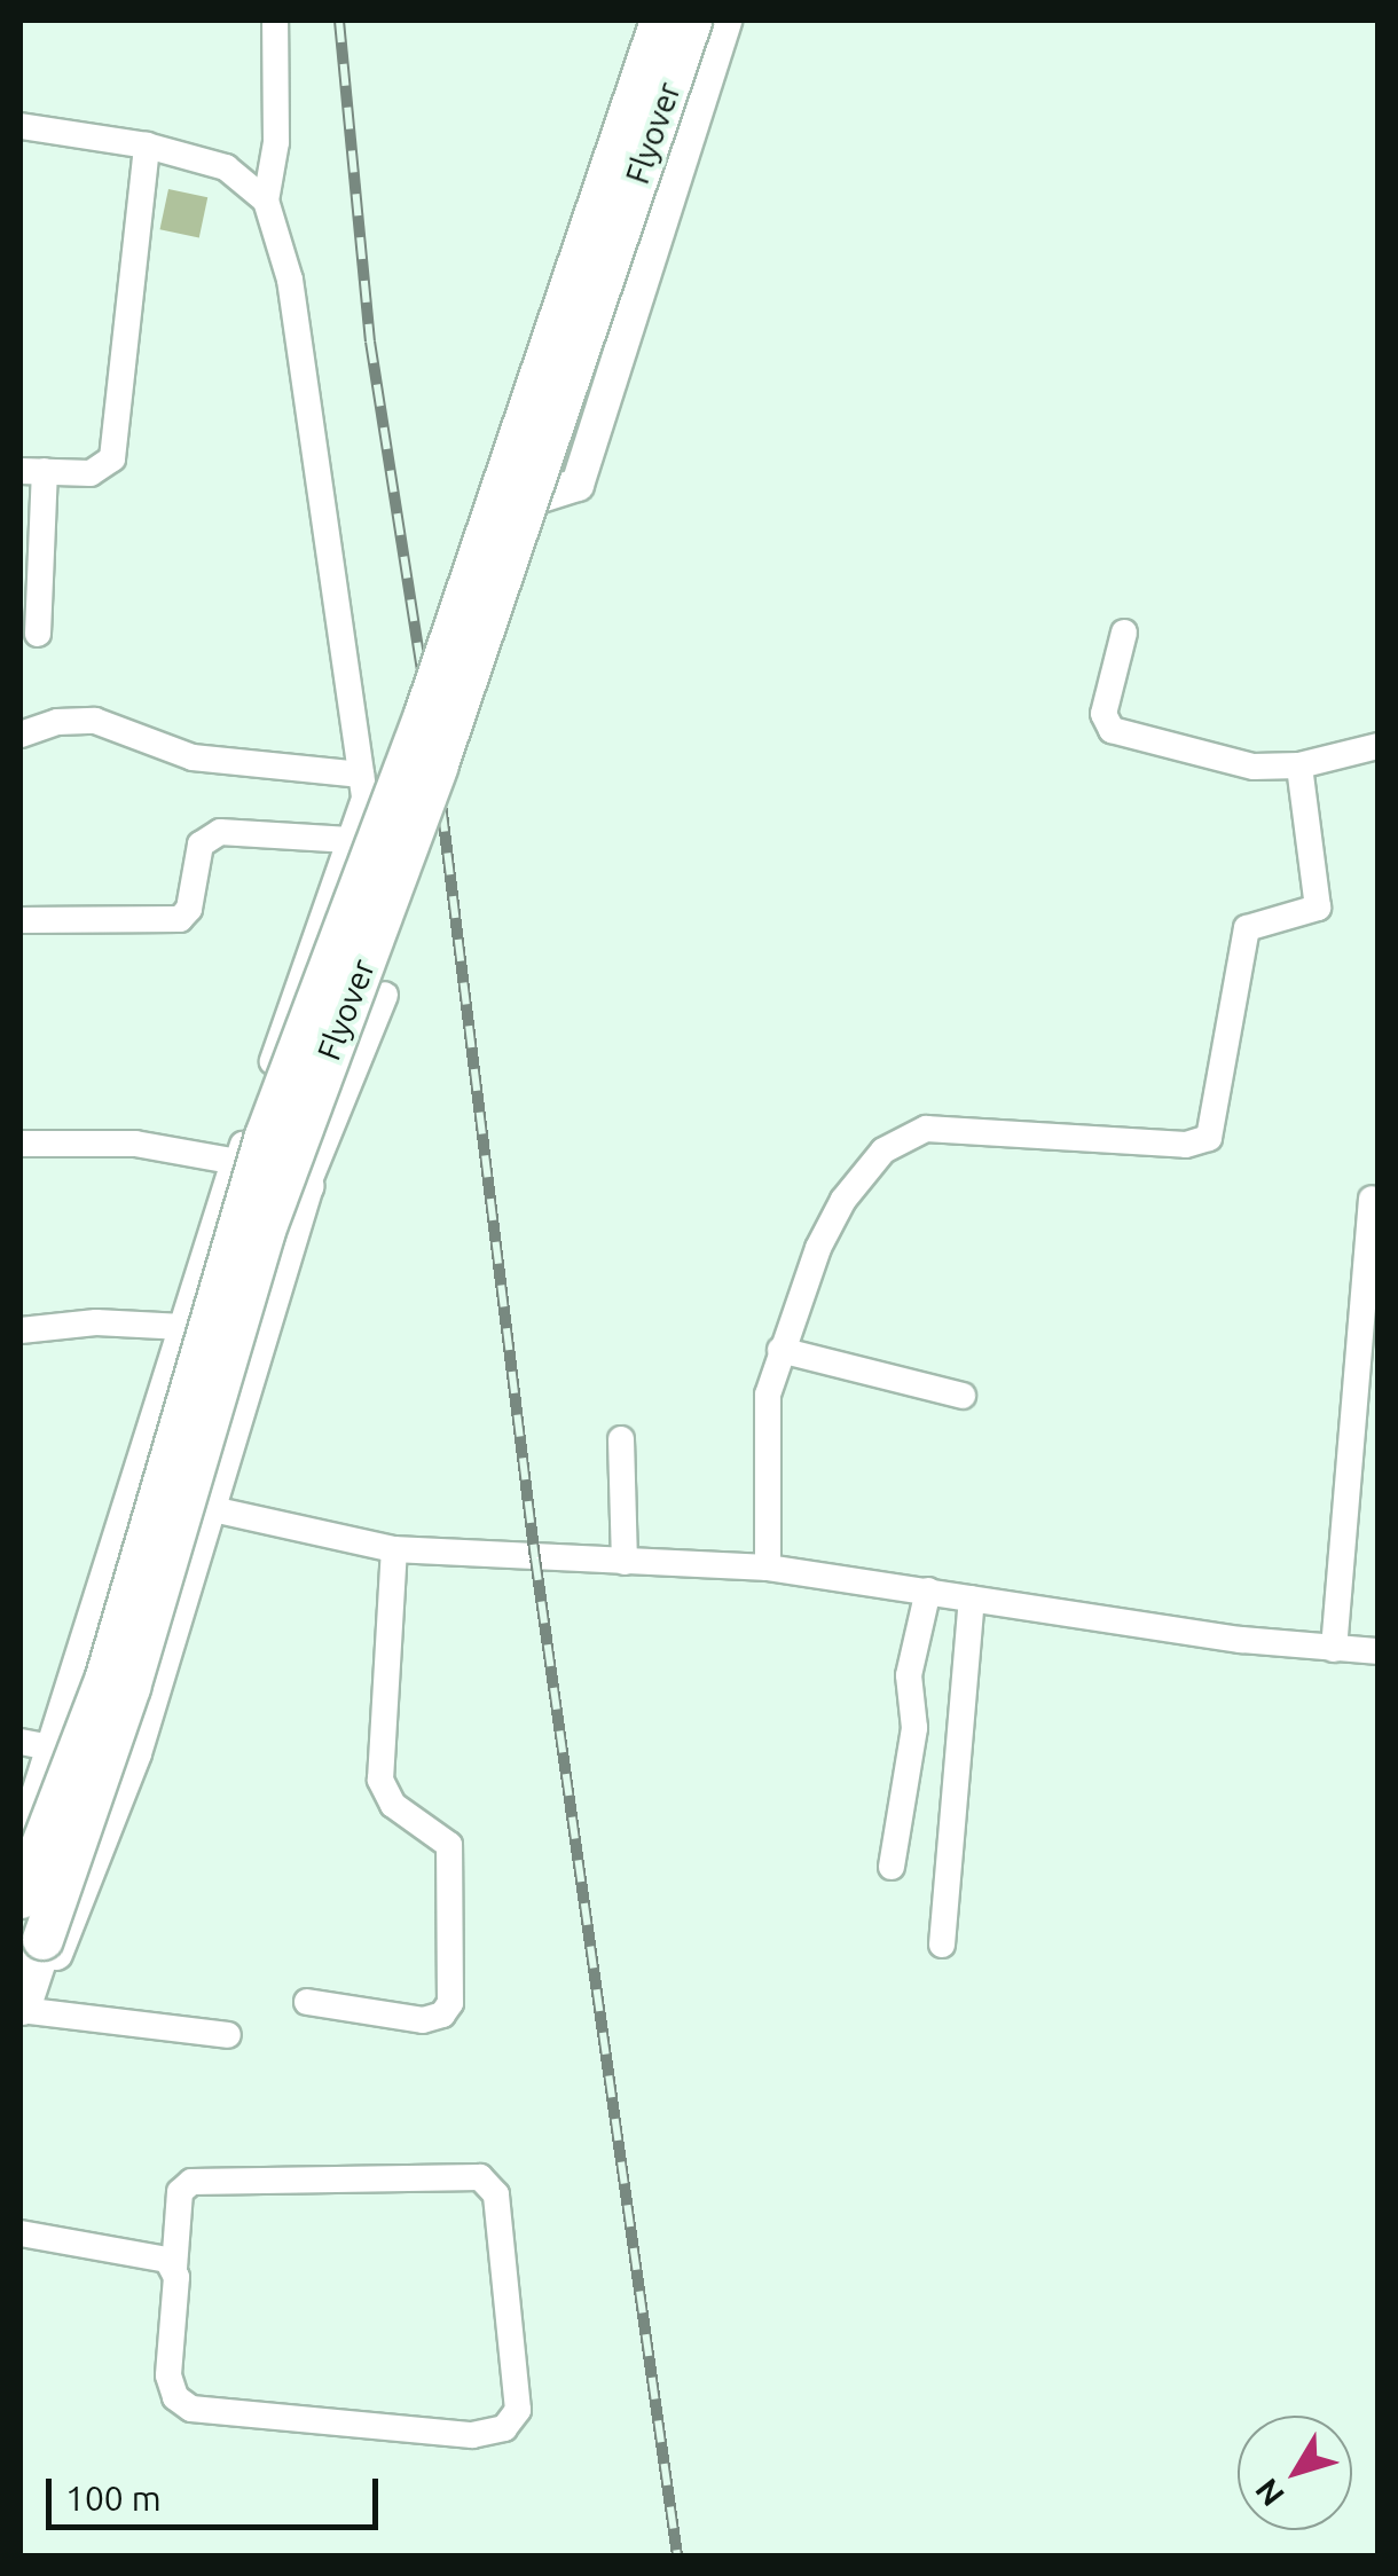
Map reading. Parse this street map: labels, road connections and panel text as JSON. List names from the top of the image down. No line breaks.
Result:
{"streets":{"highway":["Flyover"]},"scale_bar":"100 m","north":"bottom left"}
